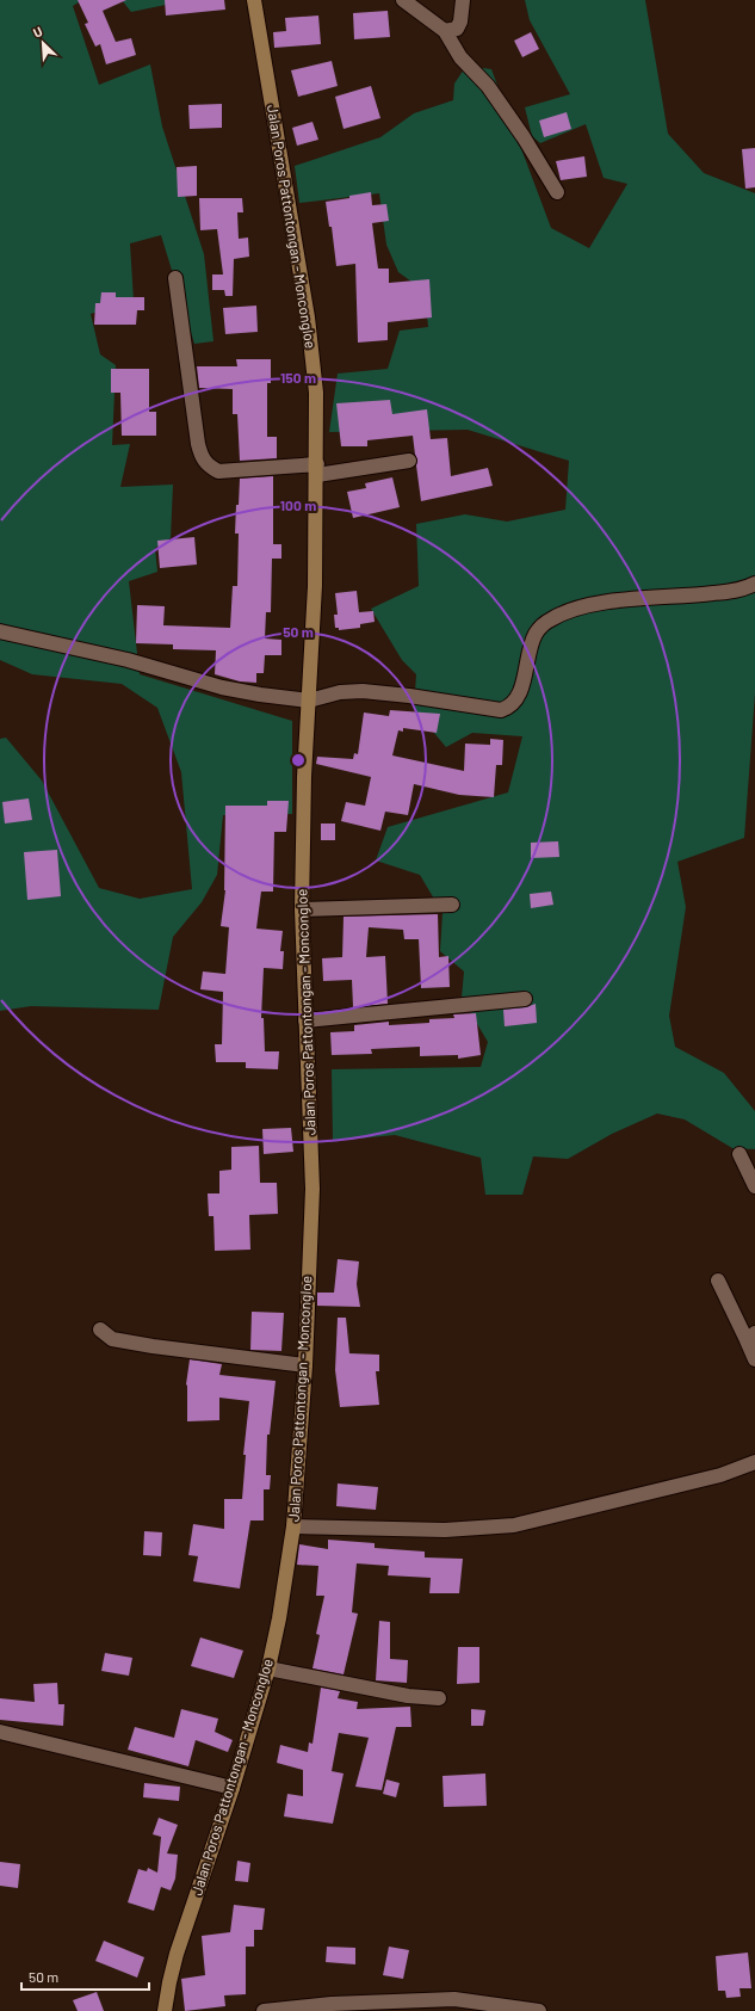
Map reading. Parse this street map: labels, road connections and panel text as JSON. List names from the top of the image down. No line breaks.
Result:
{"streets":{"street":["Jalan Poros Pattontongan - Moncongloe"]},"scale_bar":"50 m","north":"top left","rings":["150 m","100 m","50 m"]}
